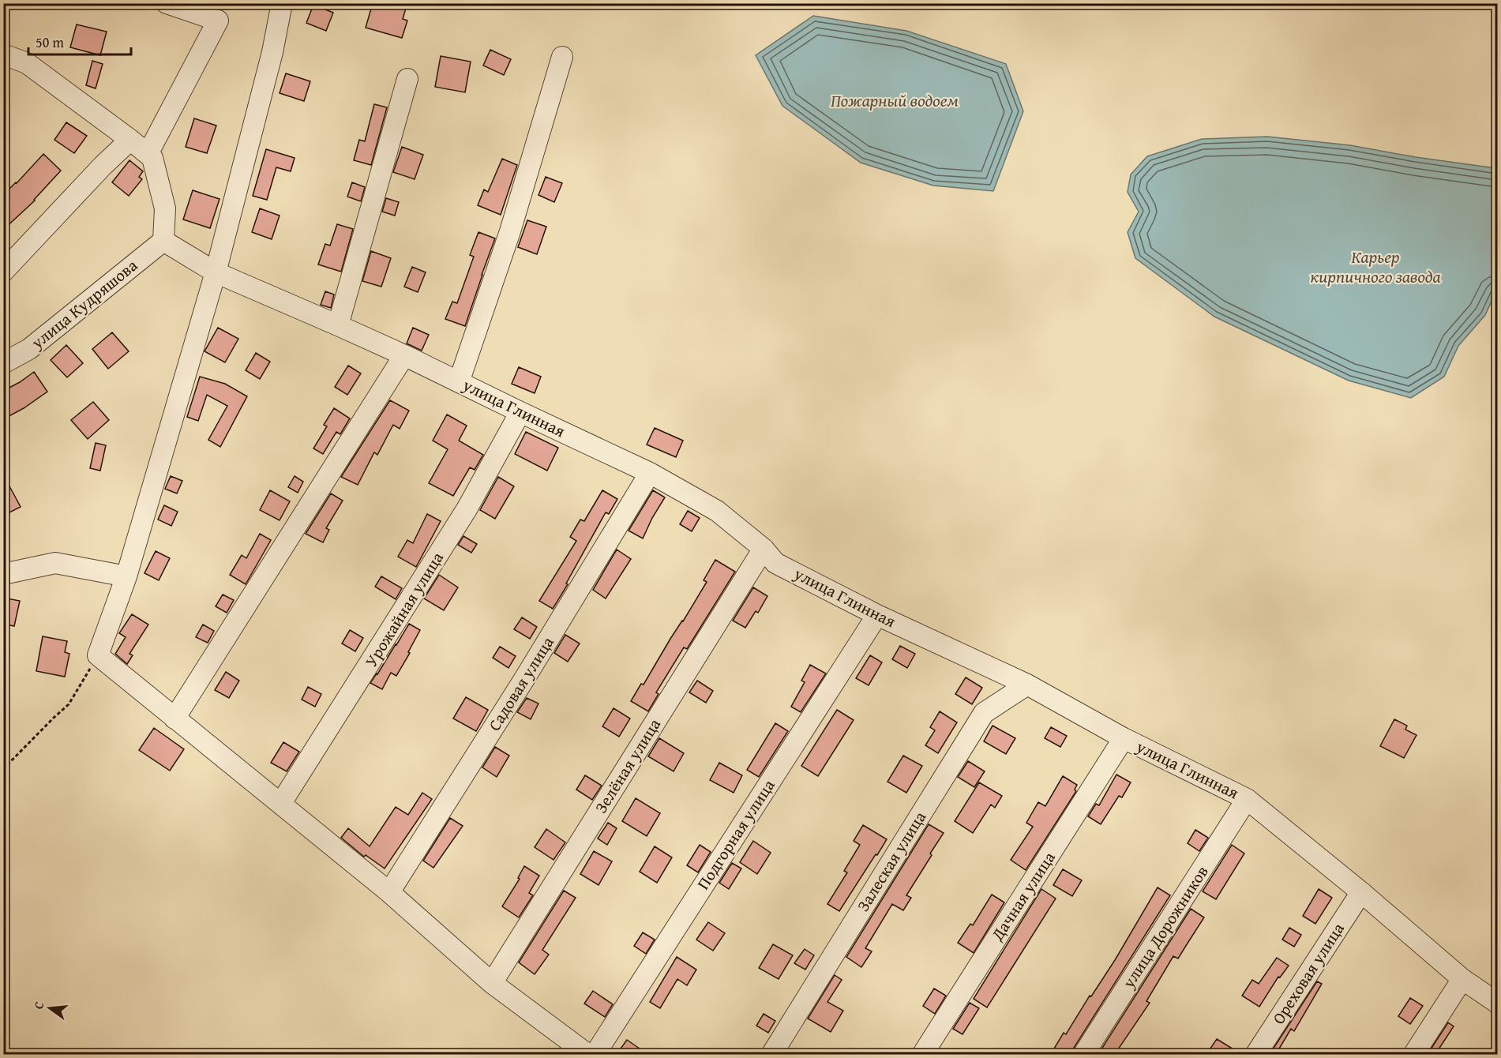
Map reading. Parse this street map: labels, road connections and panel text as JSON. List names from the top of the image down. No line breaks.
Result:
{"streets":{"street":["улица Кудряшова","улица Глинная","Урожайная улица","Садовая улица","Зелёная улица","Подгорная улица","Залеская улица","Дачная улица","улица Дорожников","Ореховая улица"]},"crossings":[["улица Кудряшова","улица Глинная"],["улица Глинная","Урожайная улица"],["улица Глинная","Садовая улица"],["улица Глинная","Зелёная улица"],["улица Глинная","Подгорная улица"],["улица Глинная","Залеская улица"],["улица Глинная","Дачная улица"],["улица Глинная","улица Дорожников"],["улица Глинная","Ореховая улица"]],"water":["Пожарный водоем","Карьер кирпичного завода"],"scale_bar":"50 m","north":"left"}
